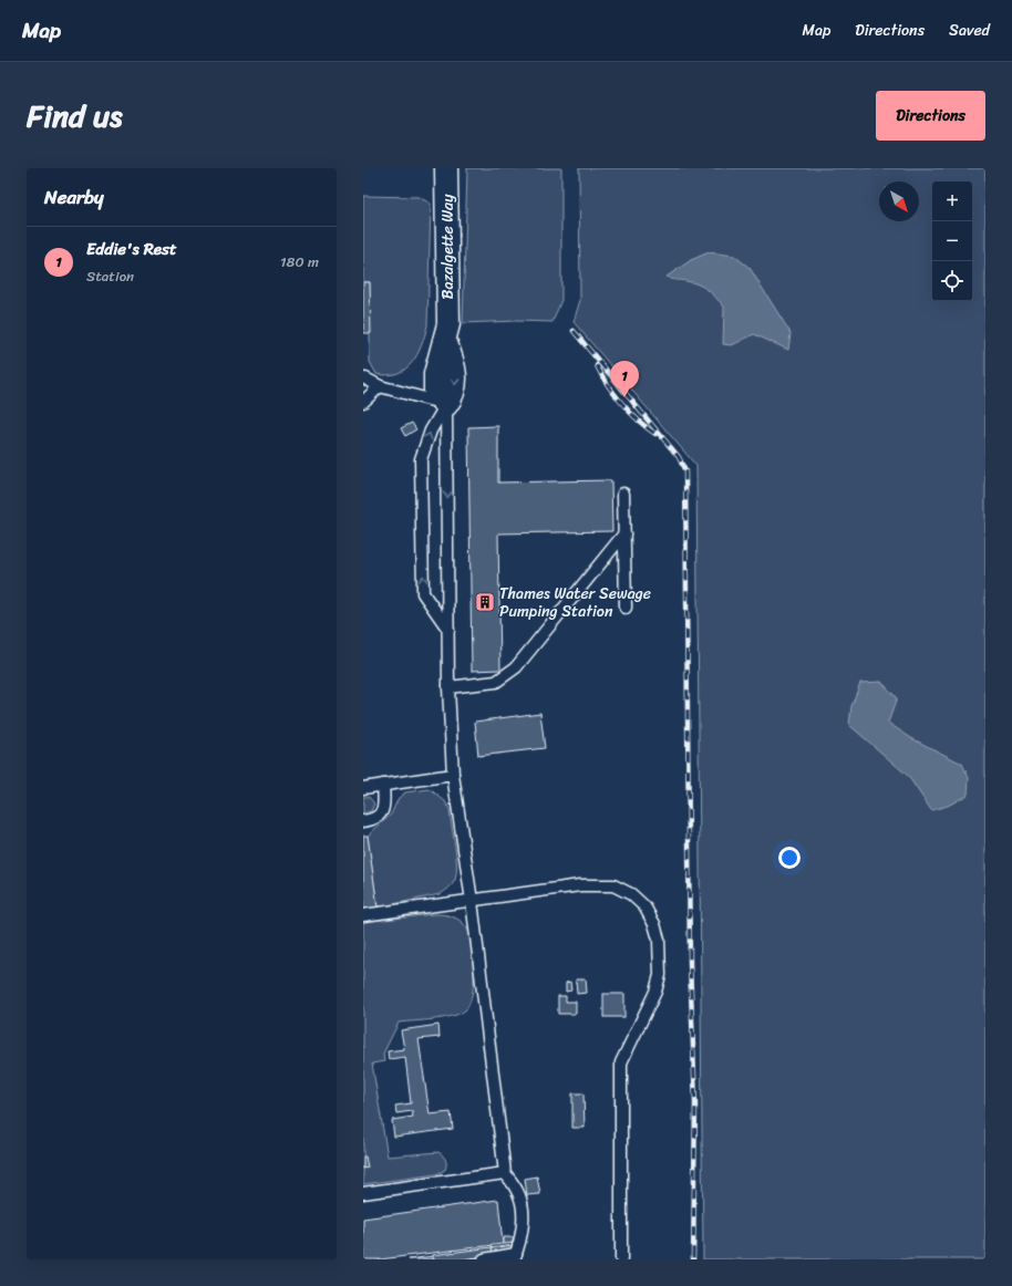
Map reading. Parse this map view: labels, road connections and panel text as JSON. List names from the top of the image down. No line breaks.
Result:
{"streets":{"street":["Bazalgette Way"]},"places":{"building":["Thames Water Sewage Pumping Station"]},"north":"bottom right","page":{"header":"Map","nav":["Map","Directions","Saved"],"title":"Find us","buttons":"Directions","heading":"Nearby","map_buttons":["+","−"],"list":[{"mark":"1","name":"Eddie's Rest","note":"Station","value":"180 m"}],"pins":"1"}}
